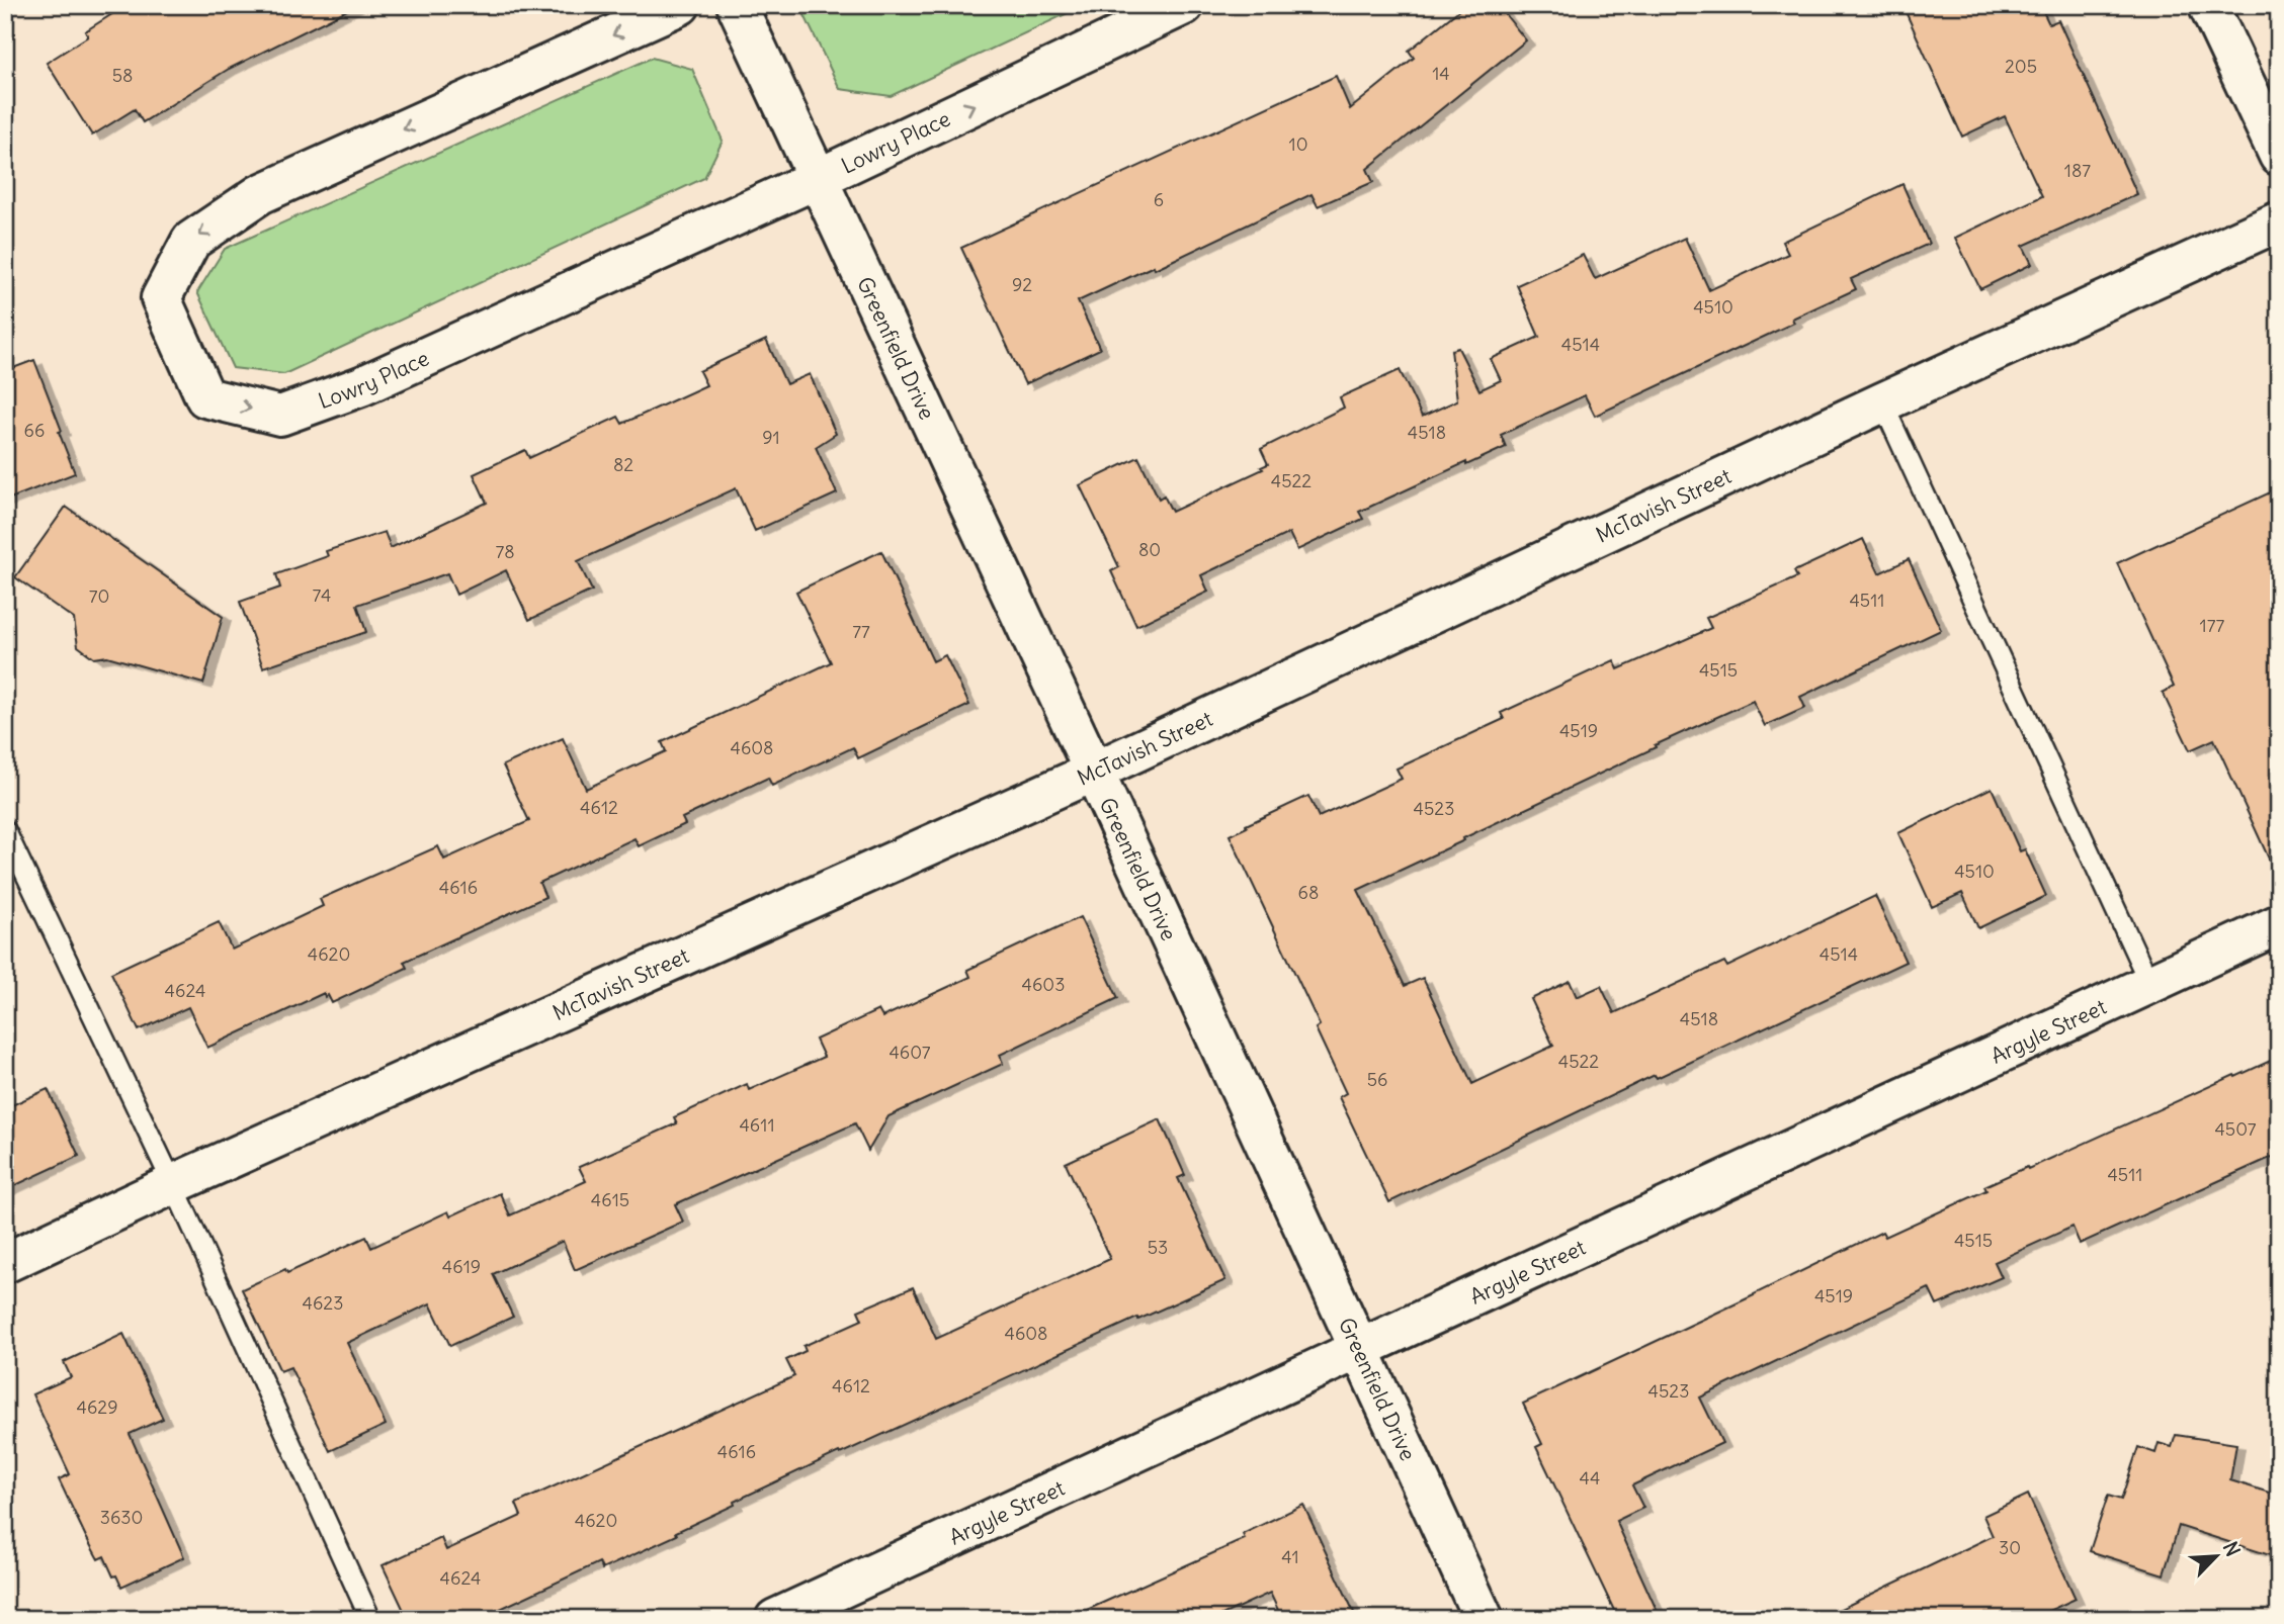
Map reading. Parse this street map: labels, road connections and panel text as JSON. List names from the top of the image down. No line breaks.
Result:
{"streets":{"street":["Lowry Place","Greenfield Drive","McTavish Street","Argyle Street"]},"crossings":[["Lowry Place","Greenfield Drive"],["Greenfield Drive","McTavish Street"],["Greenfield Drive","Argyle Street"]],"house_numbers":["205","14","58","10","187","6","92","4510","4514","66","4518","91","82","4522","80","78","74","70","4511","177","77","4515","4519","4608","4612","4523","4510","4616","68","4620","4514","4603","4624","4518","4607","4522","56","4611","4507","4511","4615","4515","53","4619","4519","4623","4608","4612","4523","4629","4616","44","3630","4620","30","41","4624"],"north":"top right"}
